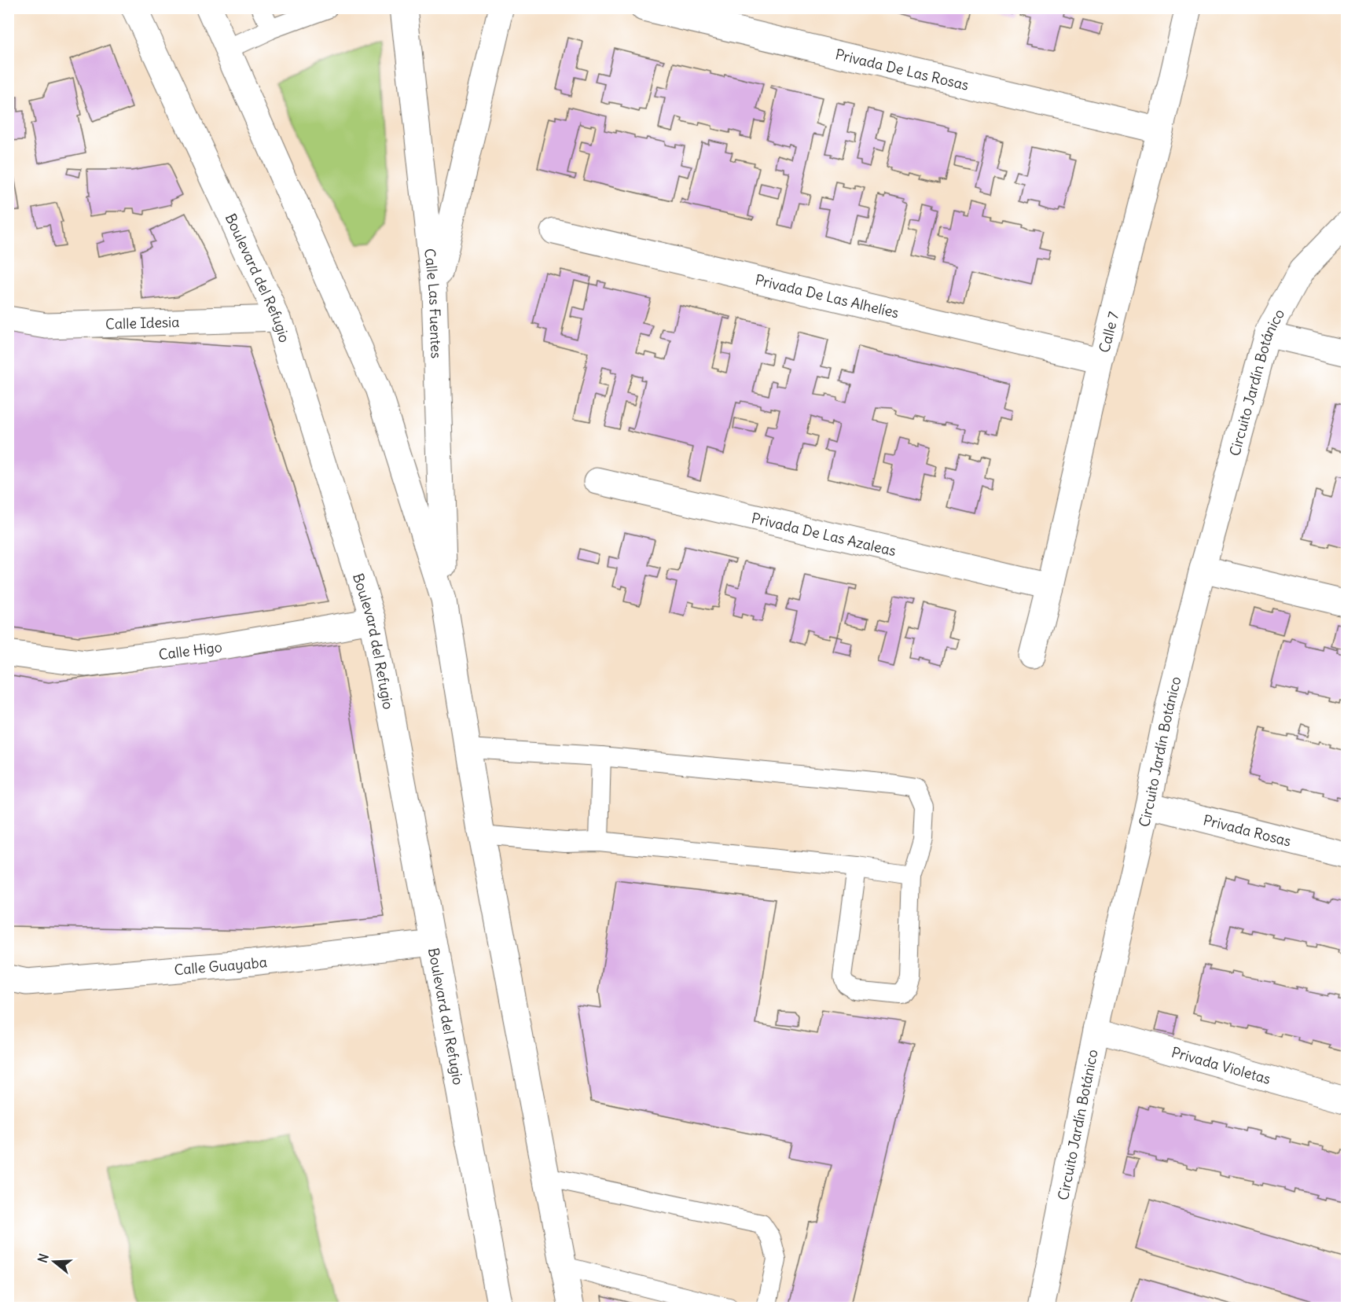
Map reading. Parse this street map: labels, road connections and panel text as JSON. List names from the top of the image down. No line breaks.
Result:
{"streets":{"street":["Privada De Las Rosas","Boulevard del Refugio","Privada De Las Alhelíes","Calle Las Fuentes","Calle Idesia","Calle 7","Circuito Jardín Botánico","Privada De Las Azaleas","Calle Higo","Privada Rosas","Calle Guayaba","Privada Violetas"]},"crossings":[["Privada De Las Rosas","Calle 7"],["Boulevard del Refugio","Calle Idesia"],["Boulevard del Refugio","Calle Higo"],["Boulevard del Refugio","Calle Guayaba"],["Privada De Las Alhelíes","Calle 7"],["Calle 7","Privada De Las Azaleas"],["Circuito Jardín Botánico","Privada Rosas"],["Circuito Jardín Botánico","Privada Violetas"]],"north":"left"}
